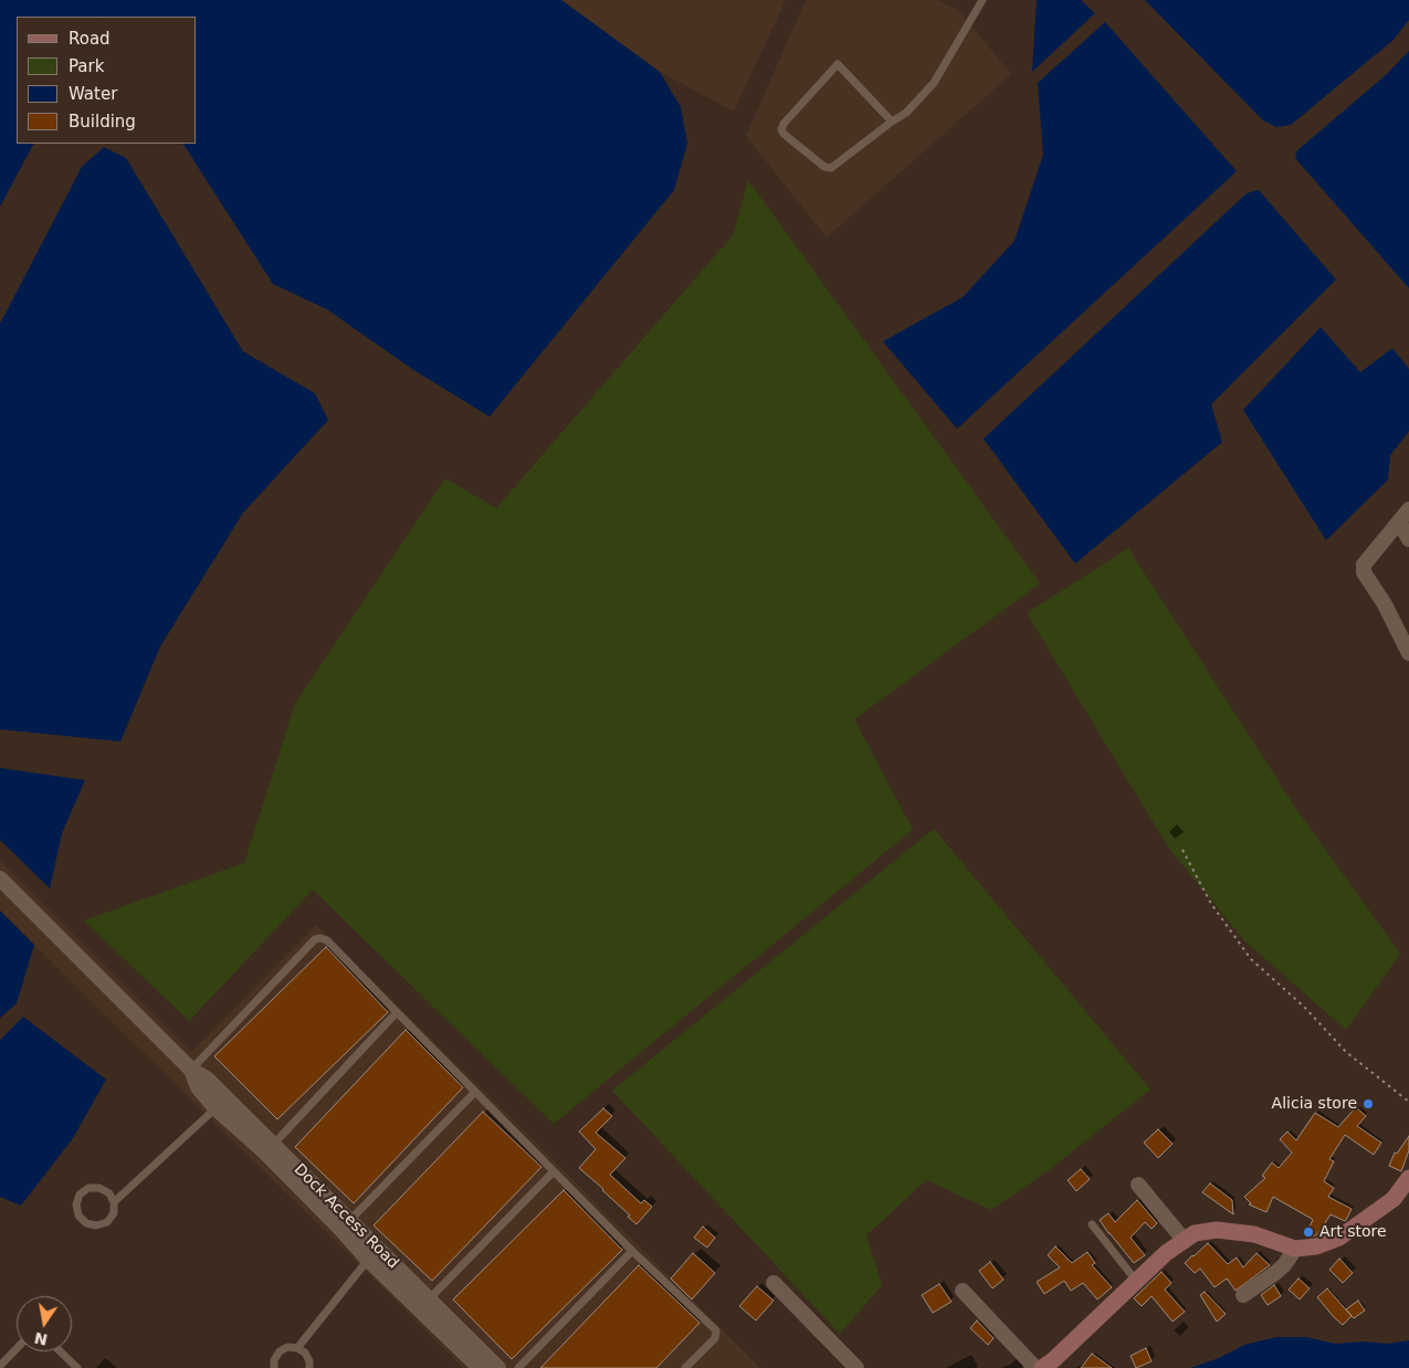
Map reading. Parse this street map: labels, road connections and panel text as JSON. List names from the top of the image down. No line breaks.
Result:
{"streets":{"street":["Dock Access Road"]},"places":["Alicia store","Art store"],"legend":["Road","Park","Water","Building"],"north":"bottom"}
